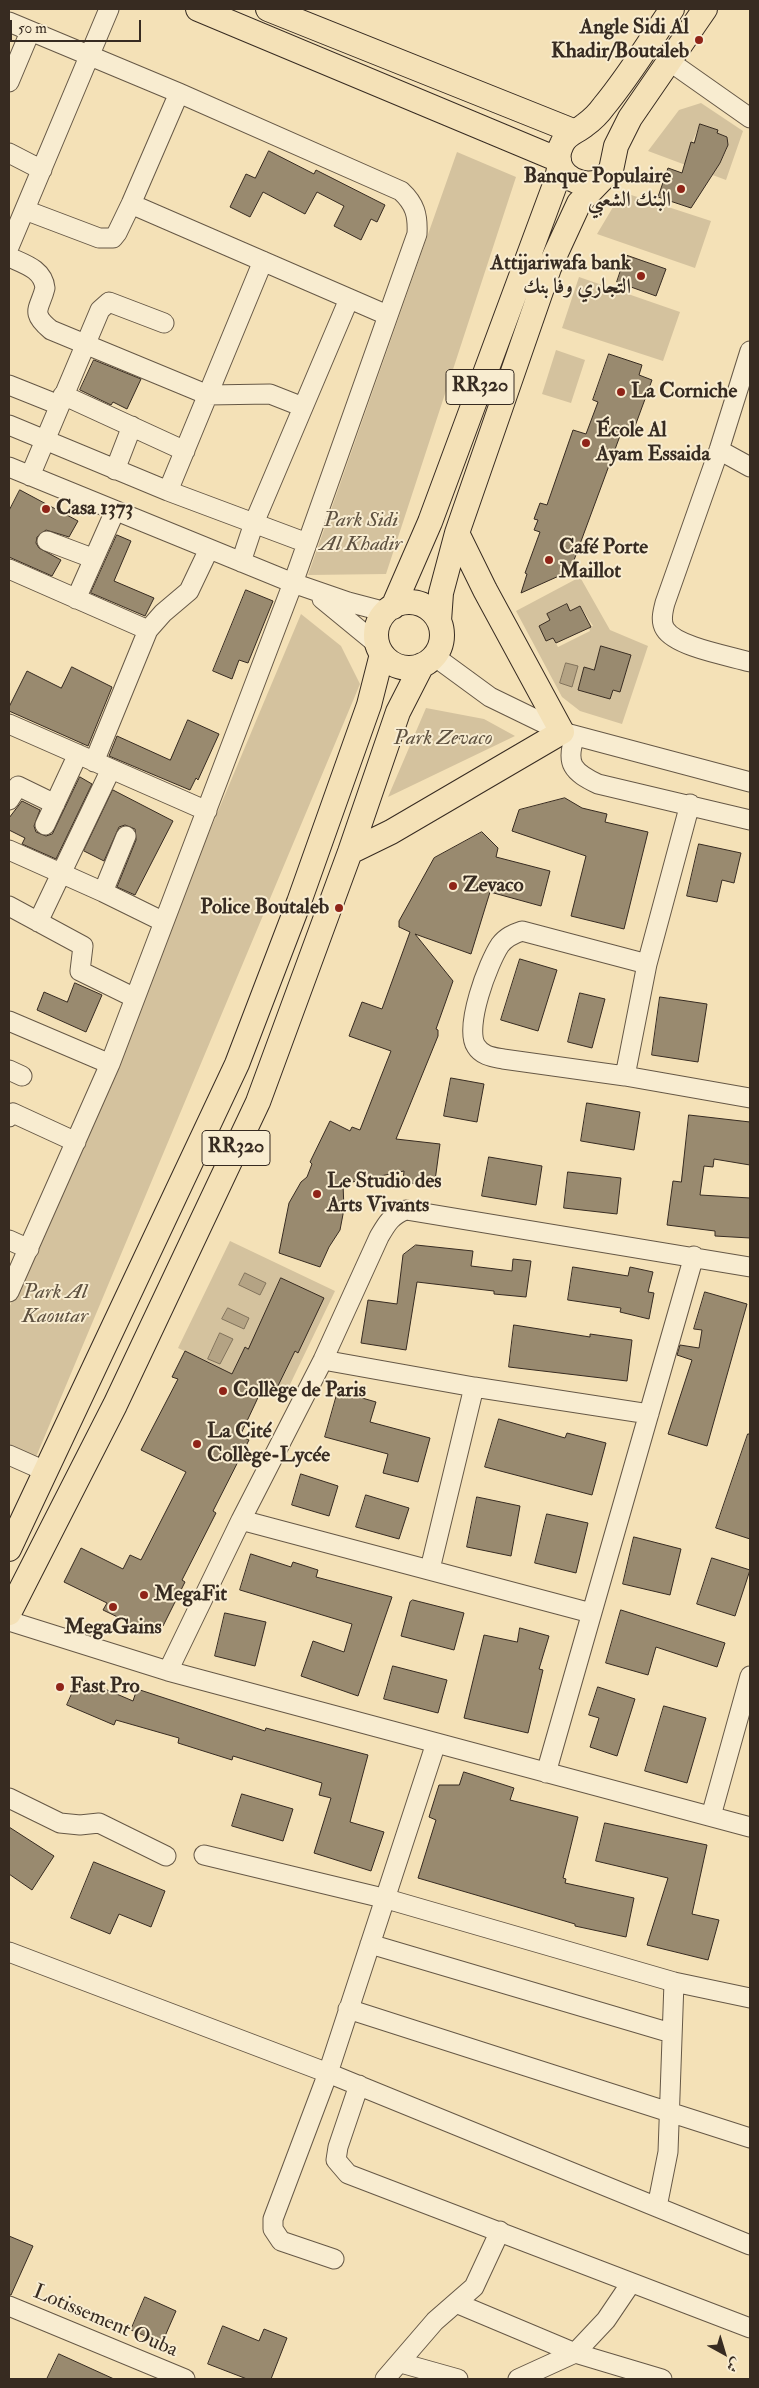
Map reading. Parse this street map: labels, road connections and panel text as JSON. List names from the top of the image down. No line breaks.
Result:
{"streets":{"main road":["RR320"],"street":["Lotissement Ouba"]},"parks":["Park Sidi Al Khadir","Park Zevaco","Park Al Kaoutar"],"places":["Angle Sidi Al Khadir/Boutaleb","Banque Populaire البنك الشعبي","Attijariwafa bank التجاري وفا بنك","La Corniche","École Al Ayam Essaida","Casa 1373","Café Porte Maillot","Zevaco","Police Boutaleb","Le Studio des Arts Vivants","Collège de Paris","La Cité Collège-Lycée","MegaFit","MegaGains","Fast Pro"],"scale_bar":"50 m","north":"bottom right"}
